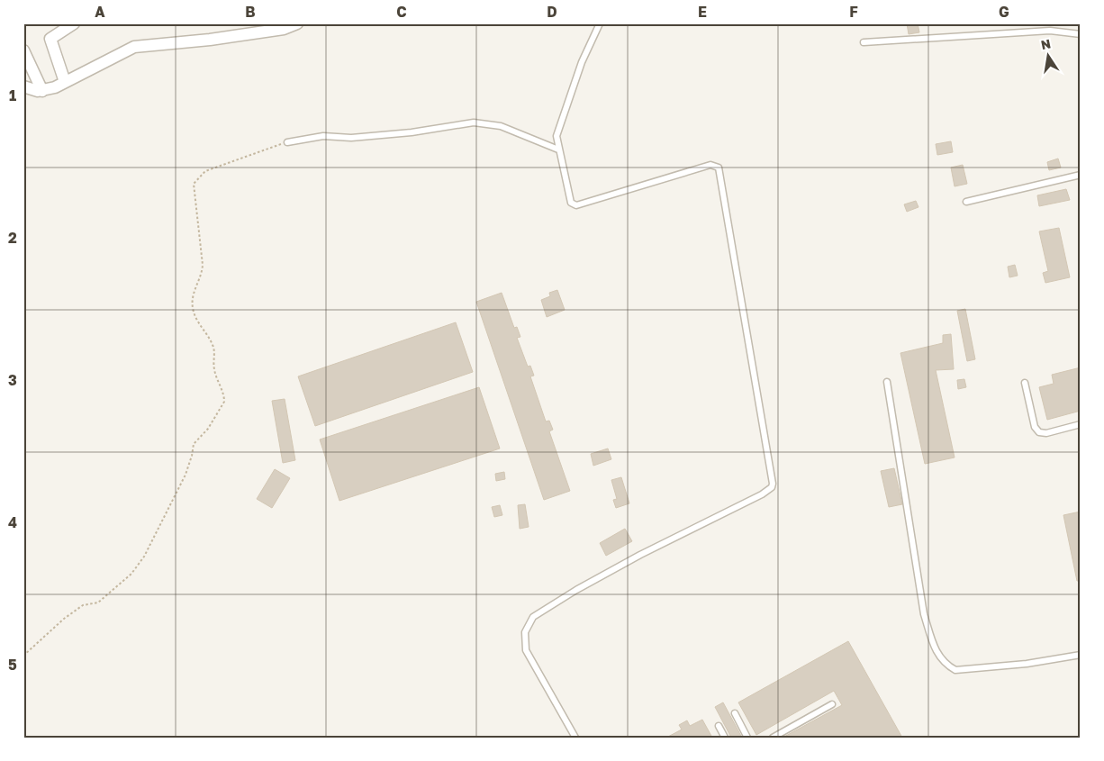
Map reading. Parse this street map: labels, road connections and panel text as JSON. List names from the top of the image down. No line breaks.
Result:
{"north":"top","grid":{"columns":["A","B","C","D","E","F","G"],"rows":["1","2","3","4","5"]}}
